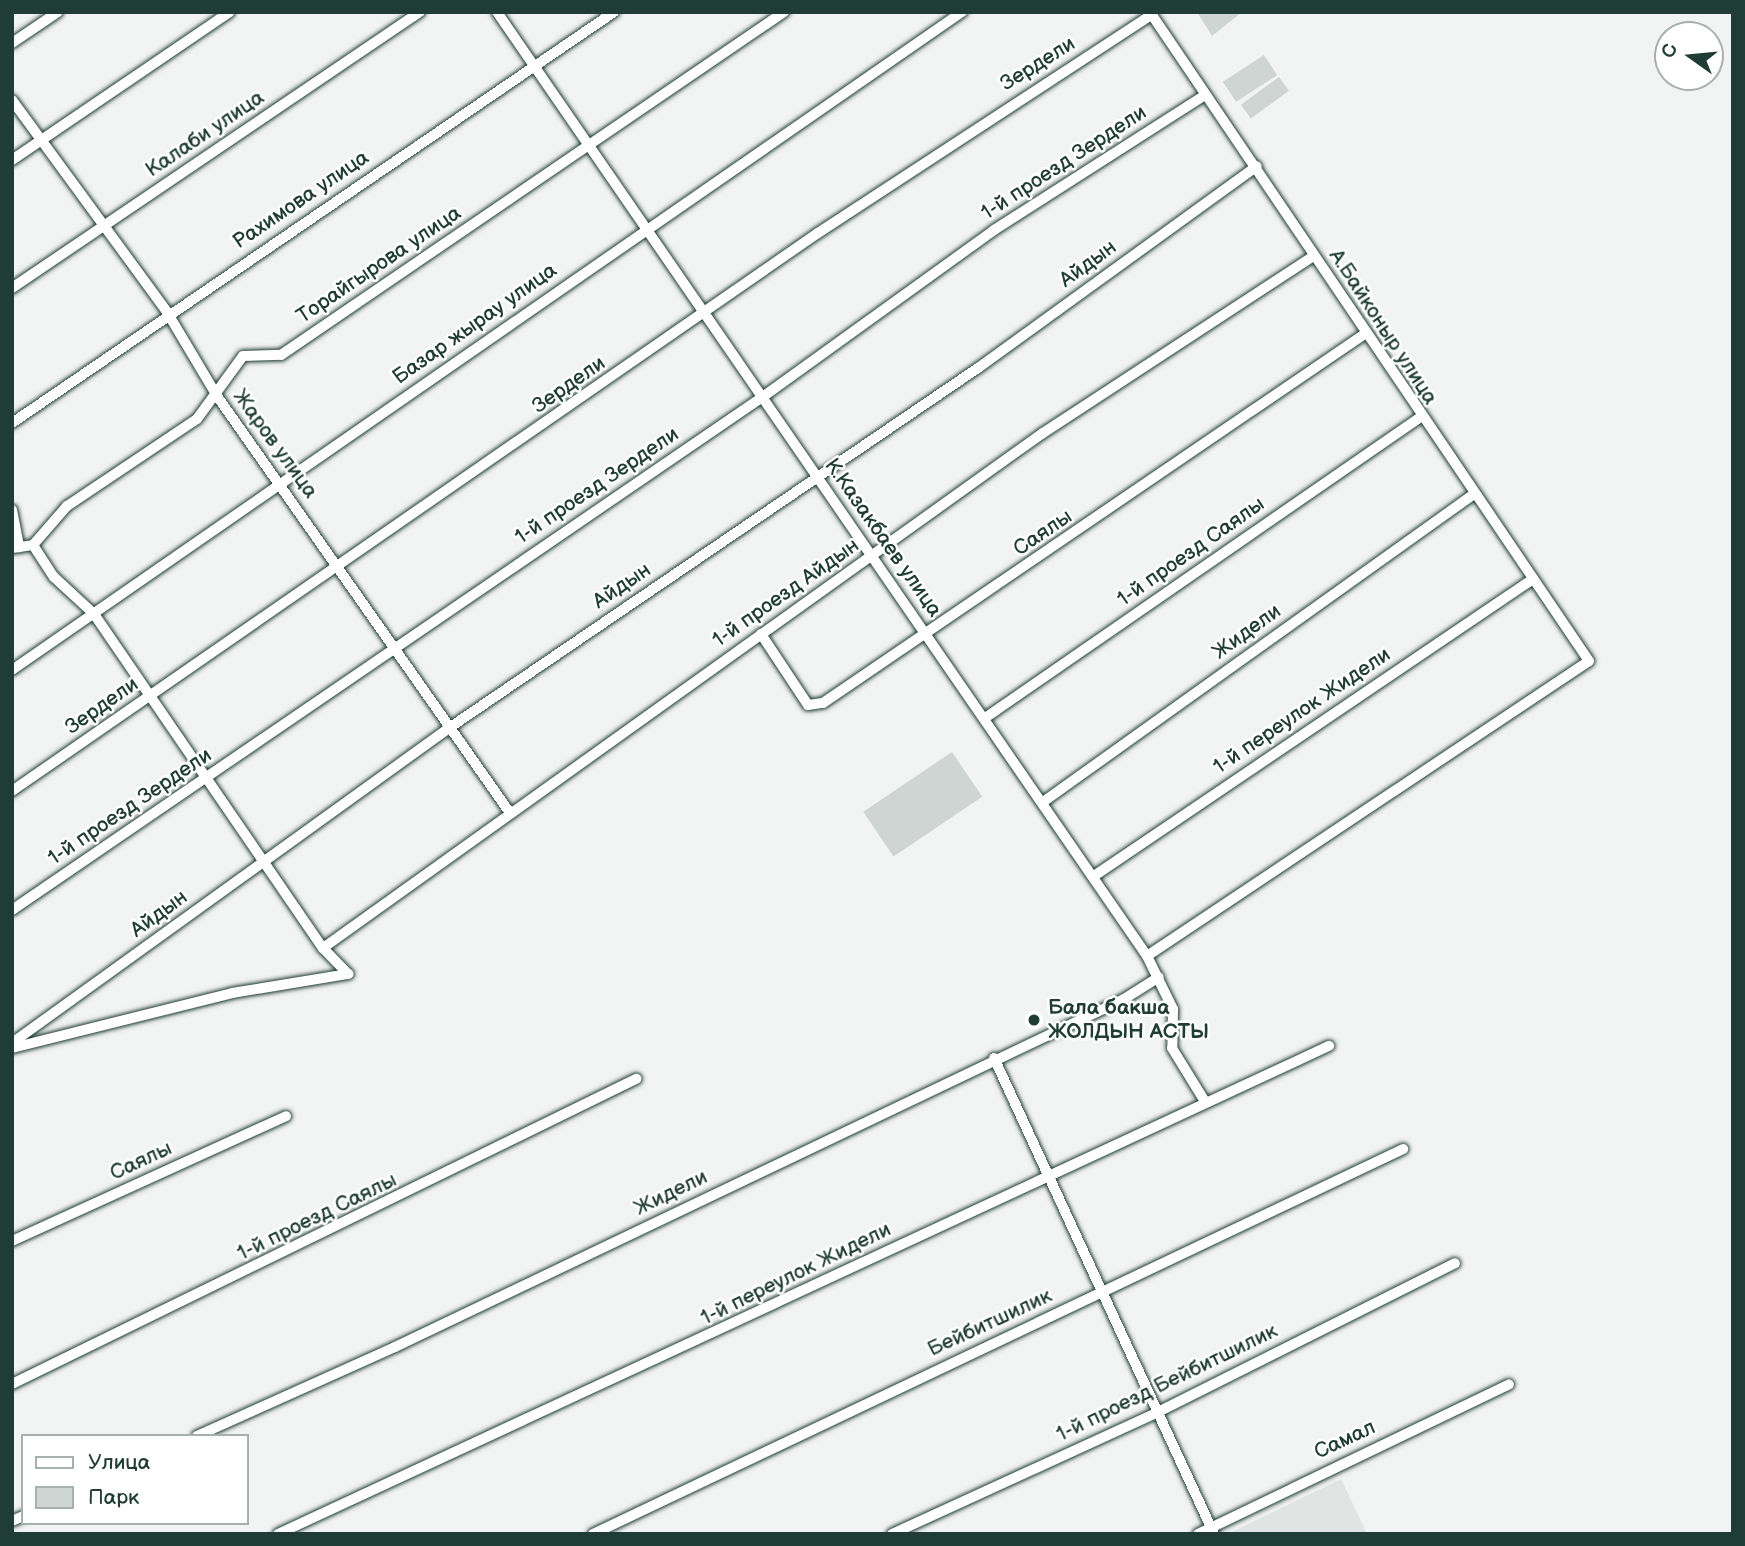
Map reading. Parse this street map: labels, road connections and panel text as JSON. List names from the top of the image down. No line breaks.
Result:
{"streets":{"street":["Зердели","Калаби улица","1-й проезд Зердели","Рахимова улица","Айдын","Торайгырова улица","Базар жырау улица","А.Байконыр улица","Жаров улица","Саялы","К.Казакбаев улица","1-й проезд Саялы","1-й проезд Айдын","Жидели","1-й переулок Жидели","Бейбитшилик","1-й проезд Бейбитшилик","Самал"]},"crossings":[["Зердели","А.Байконыр улица"],["Зердели","Жаров улица"],["Зердели","К.Казакбаев улица"],["Калаби улица","Жаров улица"],["1-й проезд Зердели","А.Байконыр улица"],["1-й проезд Зердели","Жаров улица"],["1-й проезд Зердели","К.Казакбаев улица"],["Рахимова улица","Жаров улица"],["Рахимова улица","К.Казакбаев улица"],["Айдын","А.Байконыр улица"],["Айдын","Жаров улица"],["Айдын","К.Казакбаев улица"],["Торайгырова улица","Жаров улица"],["Торайгырова улица","К.Казакбаев улица"],["Базар жырау улица","Жаров улица"],["Базар жырау улица","К.Казакбаев улица"],["А.Байконыр улица","Саялы"],["А.Байконыр улица","К.Казакбаев улица"],["А.Байконыр улица","1-й проезд Саялы"],["А.Байконыр улица","1-й проезд Айдын"],["А.Байконыр улица","Жидели"],["А.Байконыр улица","1-й переулок Жидели"],["Жаров улица","1-й проезд Айдын"],["Саялы","К.Казакбаев улица"],["Саялы","1-й проезд Айдын"],["К.Казакбаев улица","1-й проезд Саялы"],["К.Казакбаев улица","1-й проезд Айдын"],["К.Казакбаев улица","Жидели"],["К.Казакбаев улица","1-й переулок Жидели"]],"places":["Бала бакша ЖОЛДЫН АСТЫ"],"legend":["Улица","Парк"],"north":"left"}
